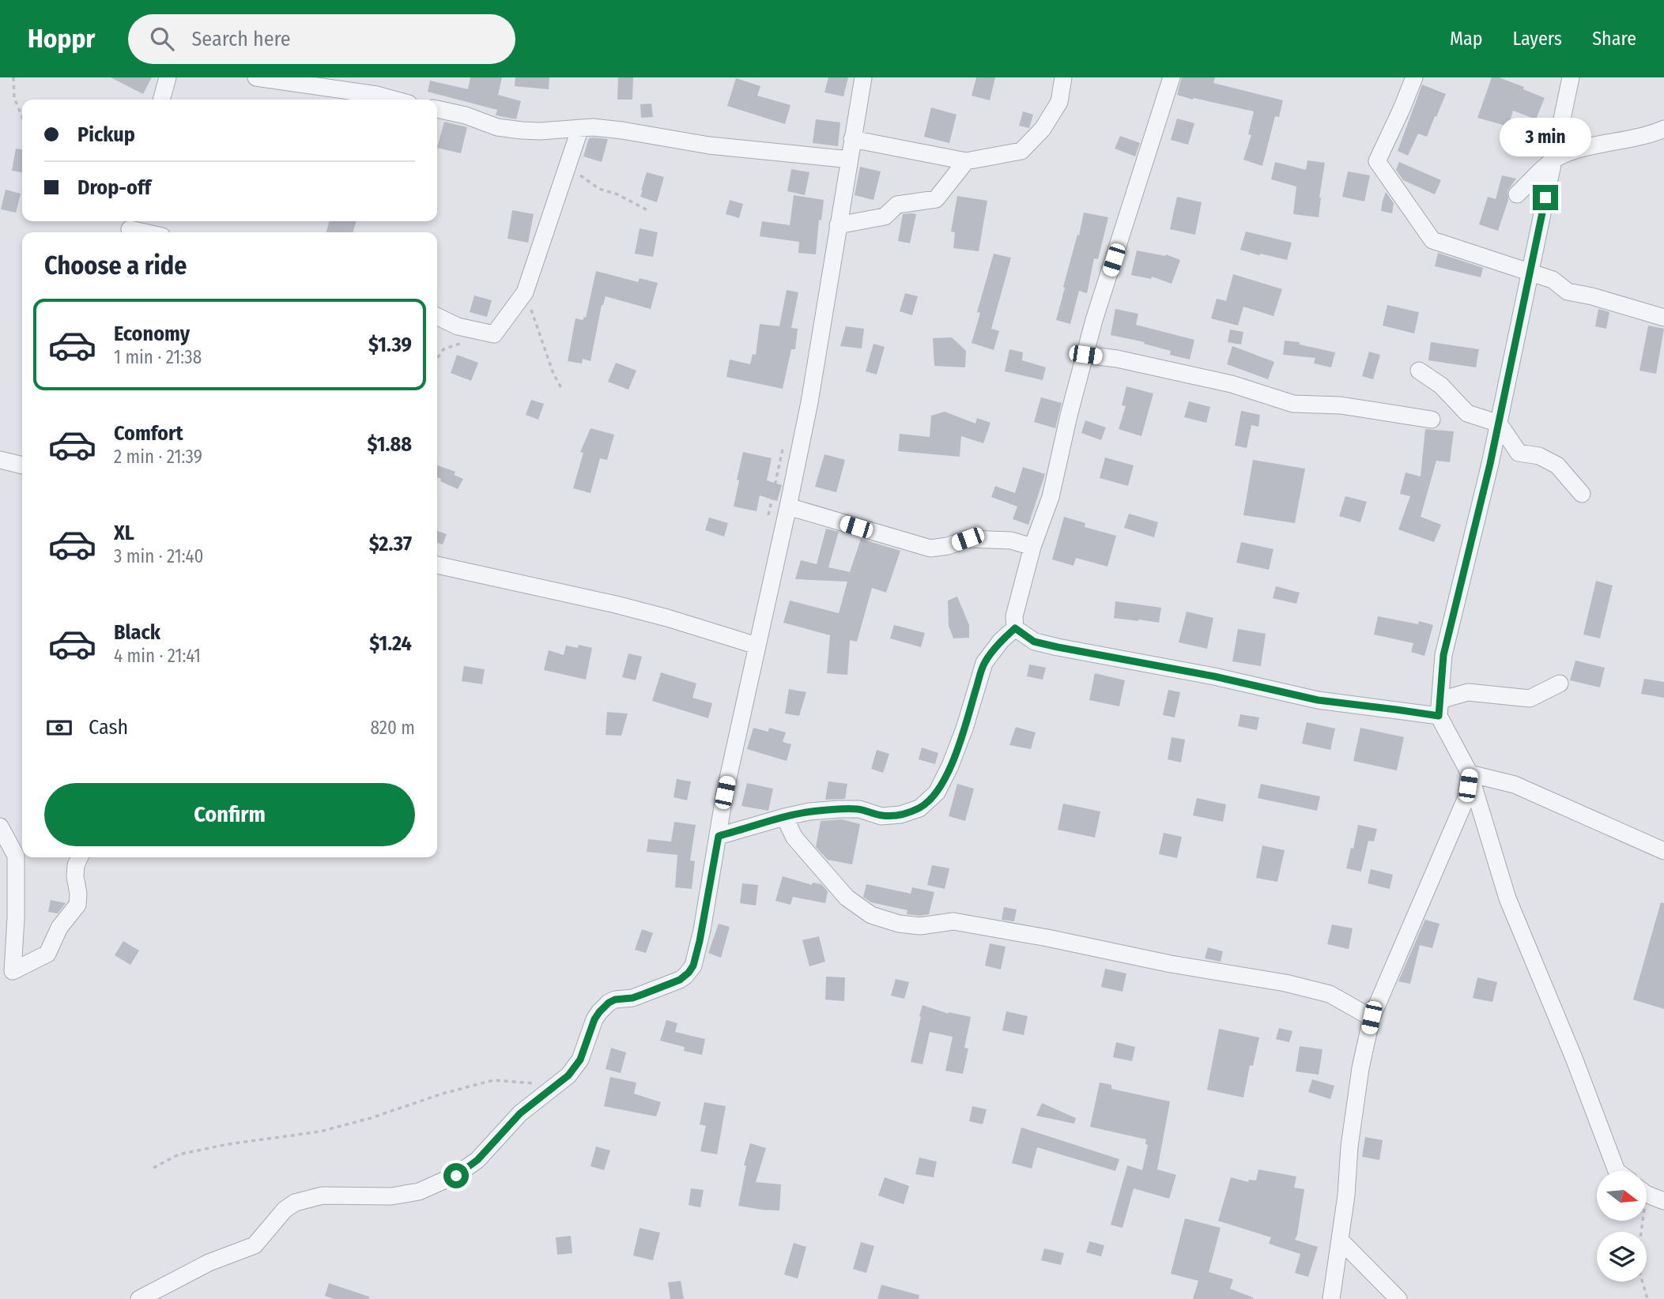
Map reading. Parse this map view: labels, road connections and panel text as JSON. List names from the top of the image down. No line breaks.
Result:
{"north":"right","page":{"header":"Hoppr","search":"Search here","nav":["Map","Layers","Share"],"banner":["Pickup","Drop-off"],"bubble":"3 min","heading":"Choose a ride","list":[{"name":"Economy","note":"1 min · 21:38","value":"$1.39"},{"name":"Comfort","note":"2 min · 21:39","value":"$1.88"},{"name":"XL","note":"3 min · 21:40","value":"$2.37"},{"name":"Black","note":"4 min · 21:41","value":"$1.24"}],"pay":["Cash","820 m"],"buttons":"Confirm"}}
